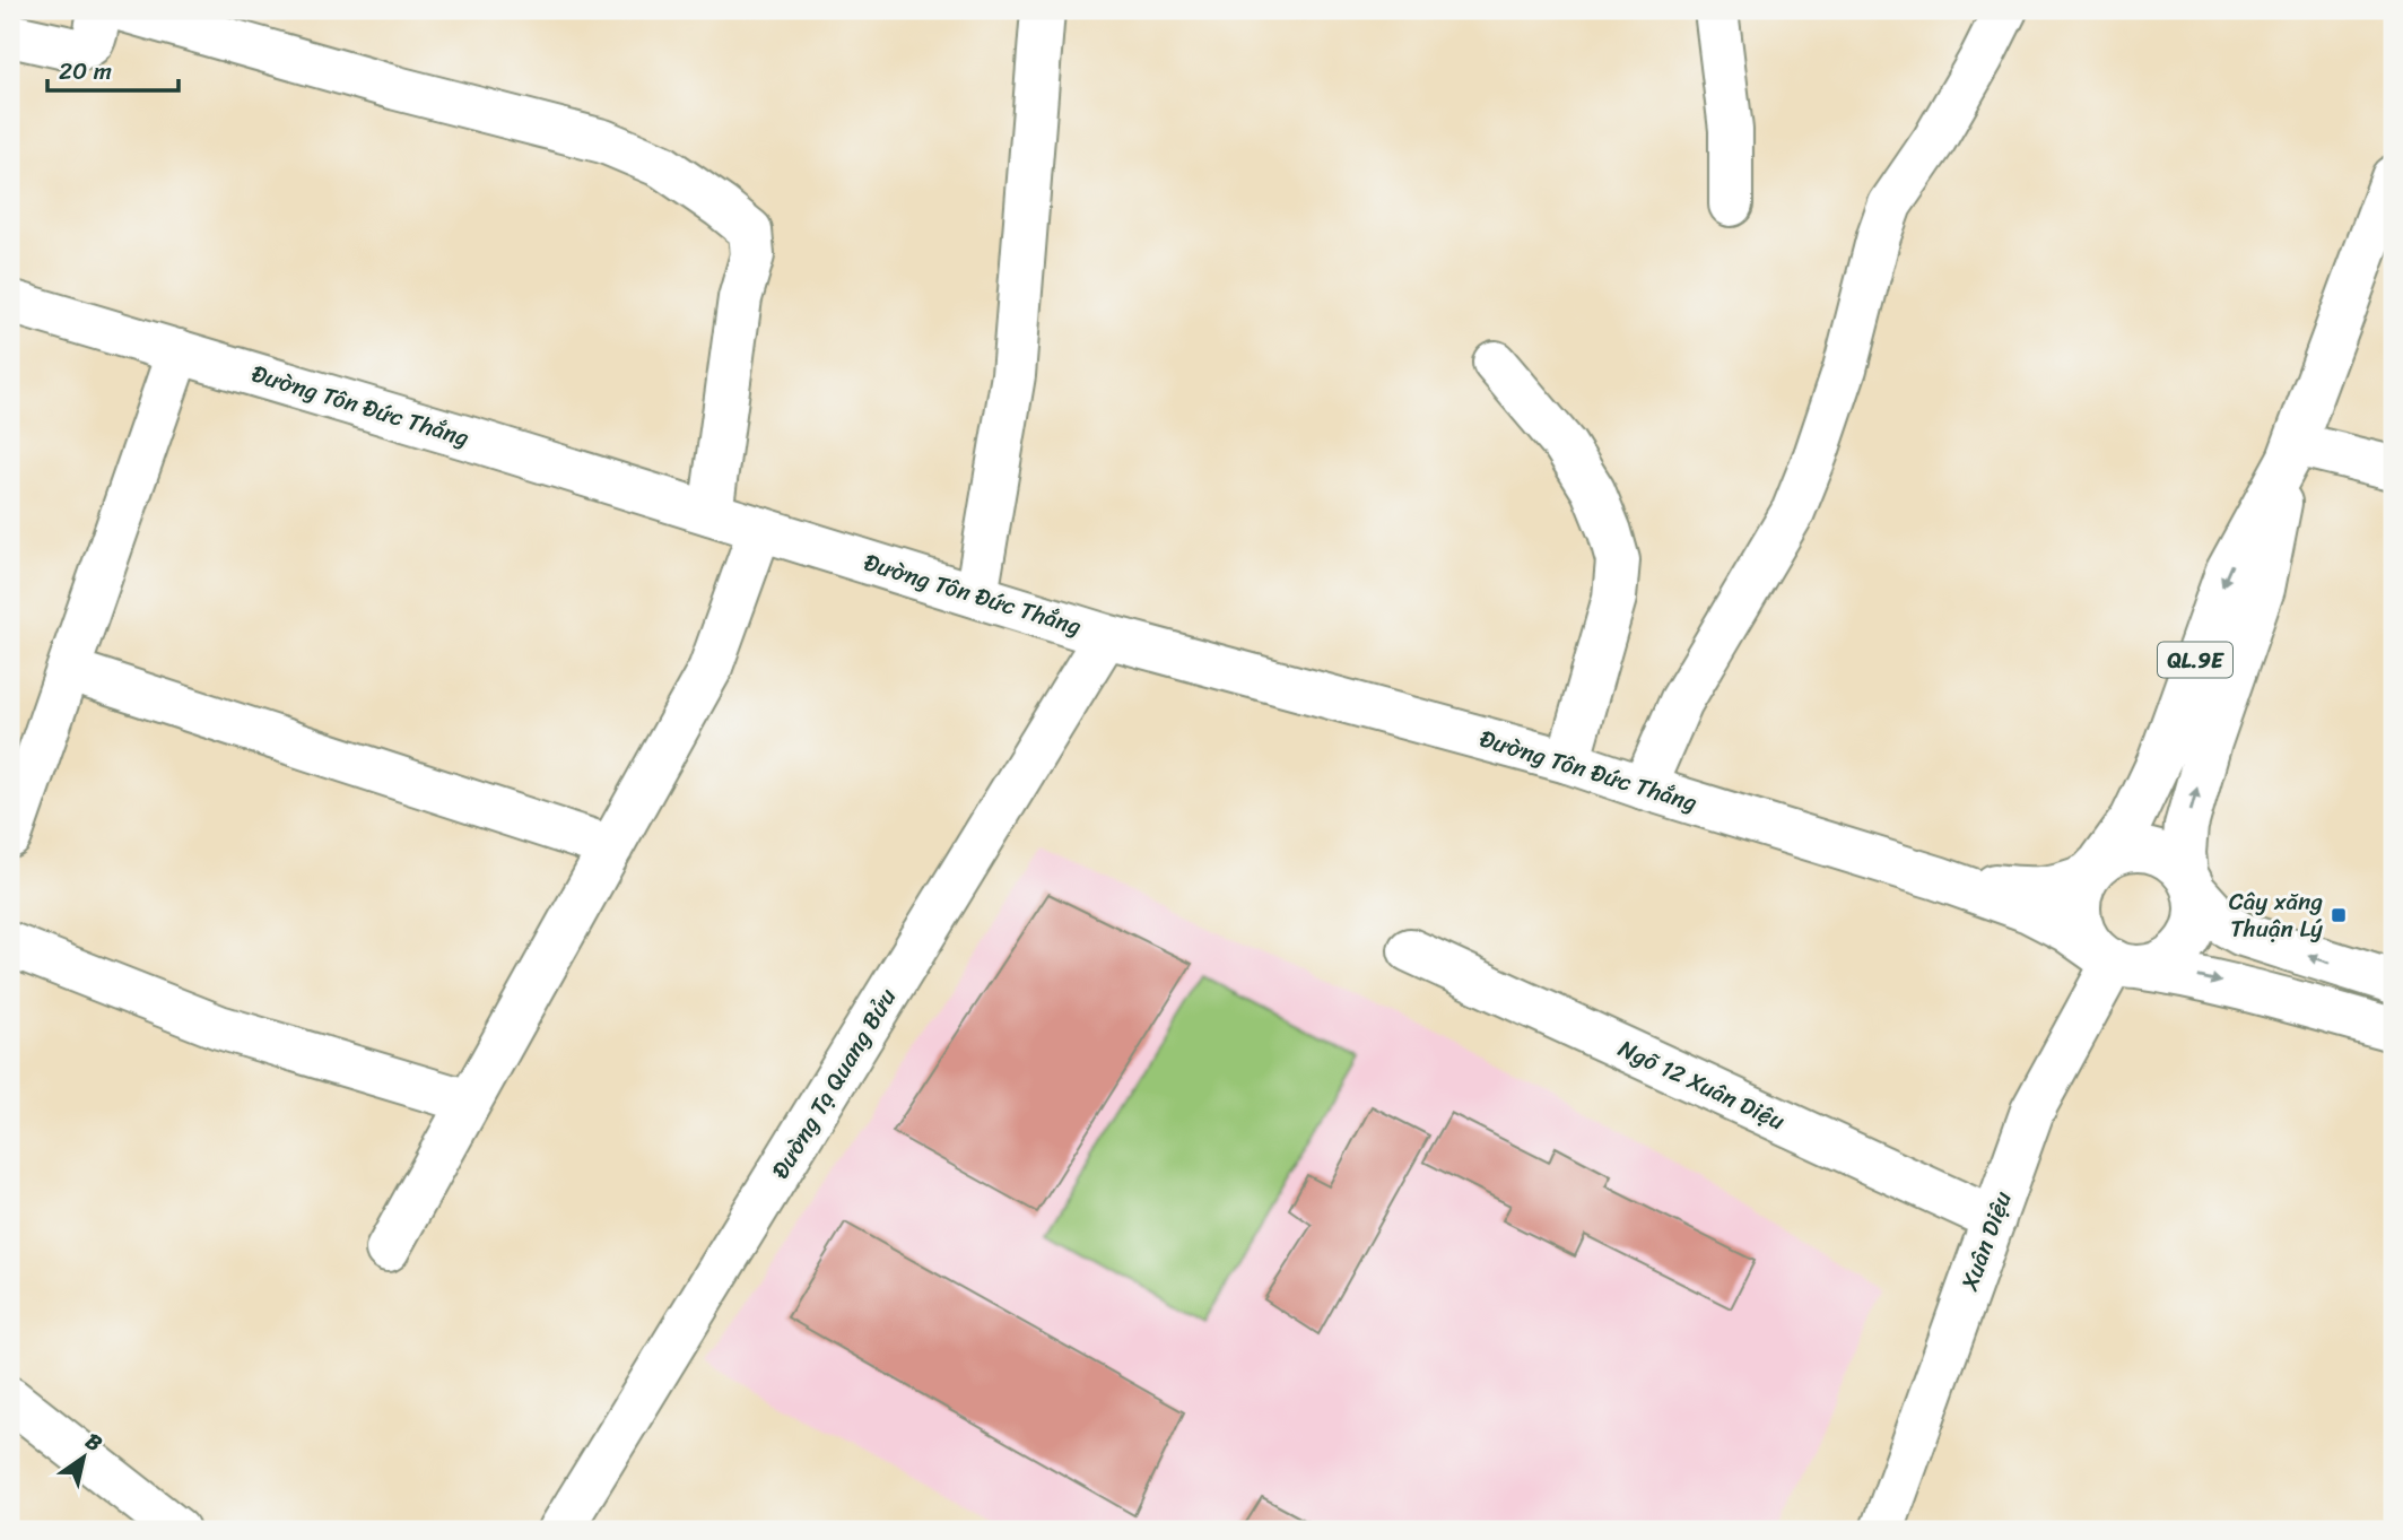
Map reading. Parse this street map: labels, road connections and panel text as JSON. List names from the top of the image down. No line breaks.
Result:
{"streets":{"street":["Đường Tôn Đức Thắng","QL.9E","Đường Tạ Quang Bửu","Ngõ 12 Xuân Diệu","Xuân Diệu"]},"crossings":[["Đường Tôn Đức Thắng","Đường Tạ Quang Bửu"],["QL.9E","Xuân Diệu"],["Ngõ 12 Xuân Diệu","Xuân Diệu"]],"places":{"transit":["Cây xăng Thuận Lý"]},"scale_bar":"20 m","north":"top right"}
